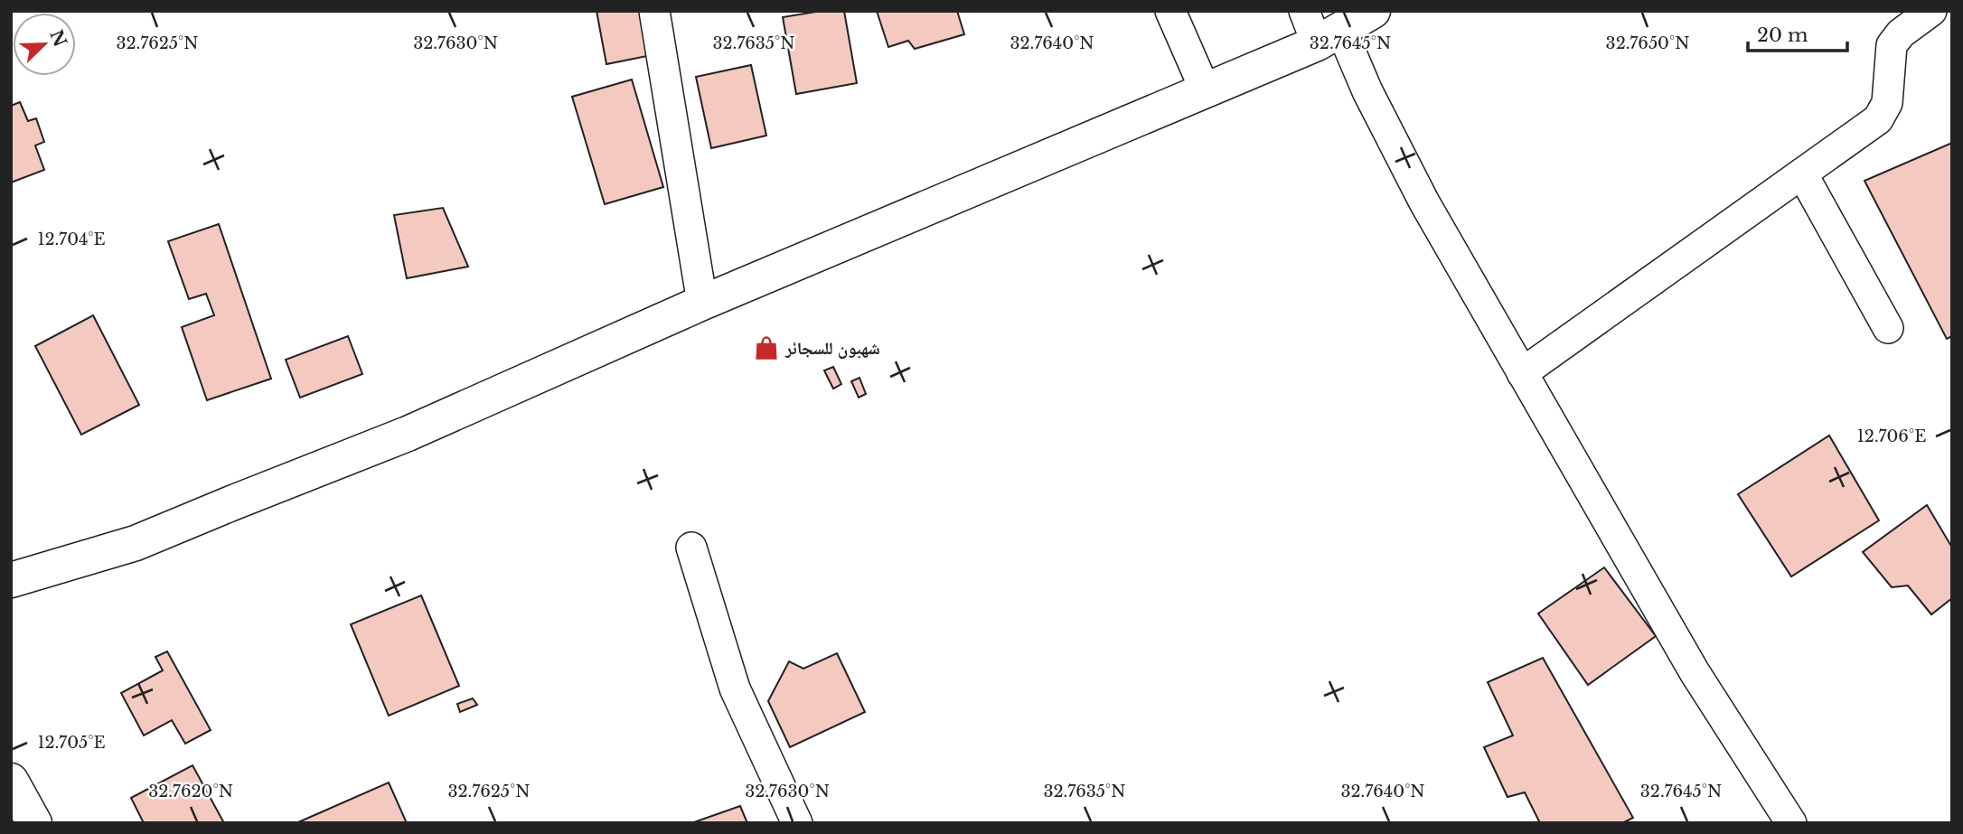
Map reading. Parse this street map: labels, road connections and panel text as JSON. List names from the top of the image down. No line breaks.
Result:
{"places":{"shop":["شهبون للسجائر"]},"scale_bar":"20 m","north":"top right","coordinates":["32.7625°N","32.7630°N","32.7635°N","32.7650°N","32.7640°N","32.7645°N","12.704°E","12.706°E","12.705°E","32.7620°N"]}
